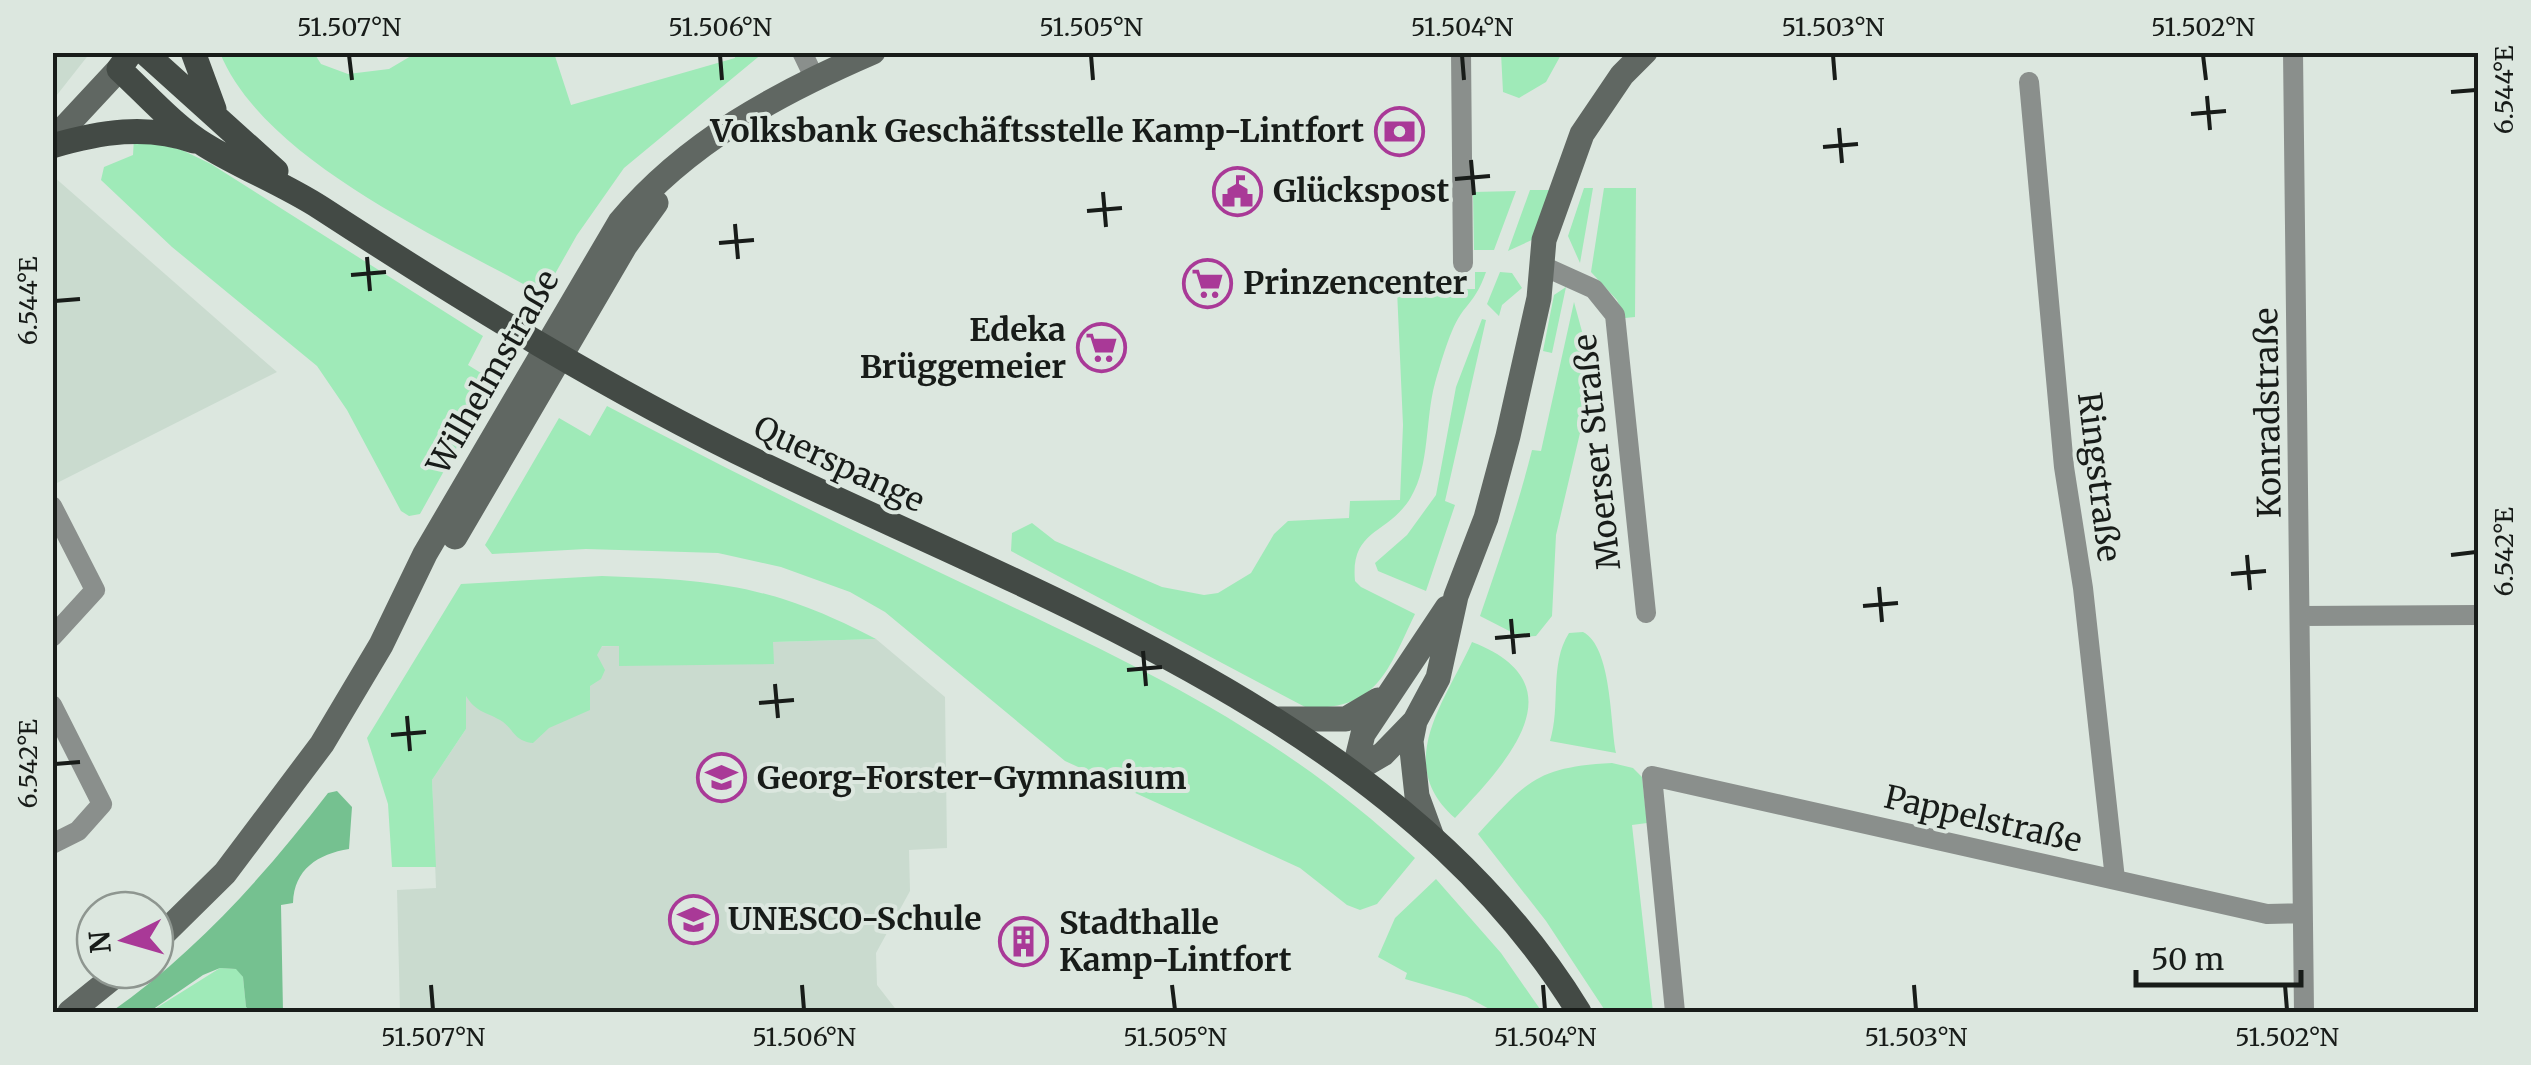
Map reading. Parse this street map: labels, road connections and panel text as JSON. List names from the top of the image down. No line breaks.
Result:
{"streets":{"main road":["Wilhelmstraße","Moerser Straße","Querspange"],"street":["Konradstraße","Ringstraße","Pappelstraße"]},"crossings":[["Konradstraße","Pappelstraße"],["Moerser Straße","Querspange"],["Ringstraße","Pappelstraße"]],"places":{"bank":["Volksbank Geschäftsstelle Kamp-Lintfort"],"public building":["Glückspost"],"supermarket":["Prinzencenter","Edeka Brüggemeier"],"school or university":["Georg-Forster-Gymnasium","UNESCO-Schule"],"building":["Stadthalle Kamp-Lintfort"]},"scale_bar":"50 m","north":"left","coordinates":["51.507°N","51.506°N","51.505°N","51.504°N","51.503°N","51.502°N","6.544°E","6.542°E"]}
